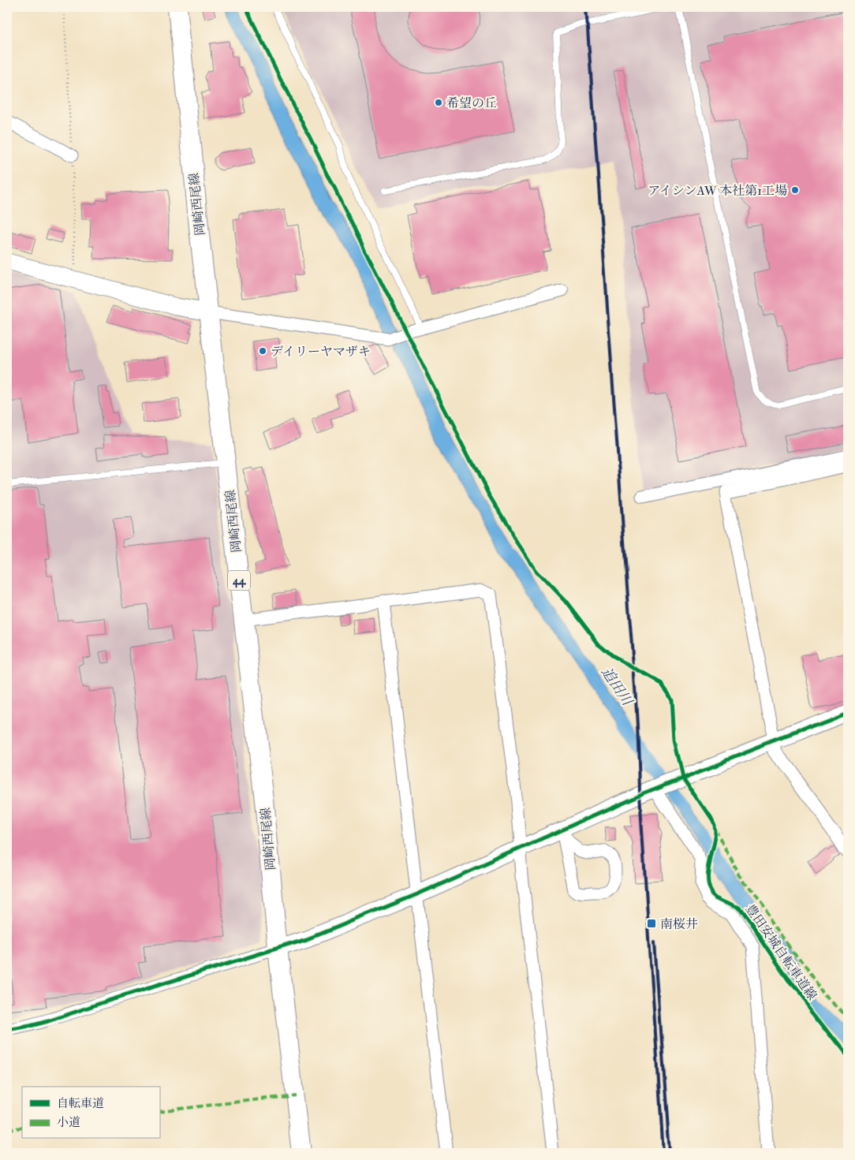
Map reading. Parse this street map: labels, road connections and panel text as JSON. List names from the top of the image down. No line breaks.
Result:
{"streets":{"main road":["岡崎西尾線","44"],"cycle path":["豊田安城自転車道線"]},"water":["追田川"],"places":{"other":["希望の丘","アイシンAW 本社第1工場","デイリーヤマザキ"],"transit":["南桜井"]},"legend":["自転車道","小道"]}
